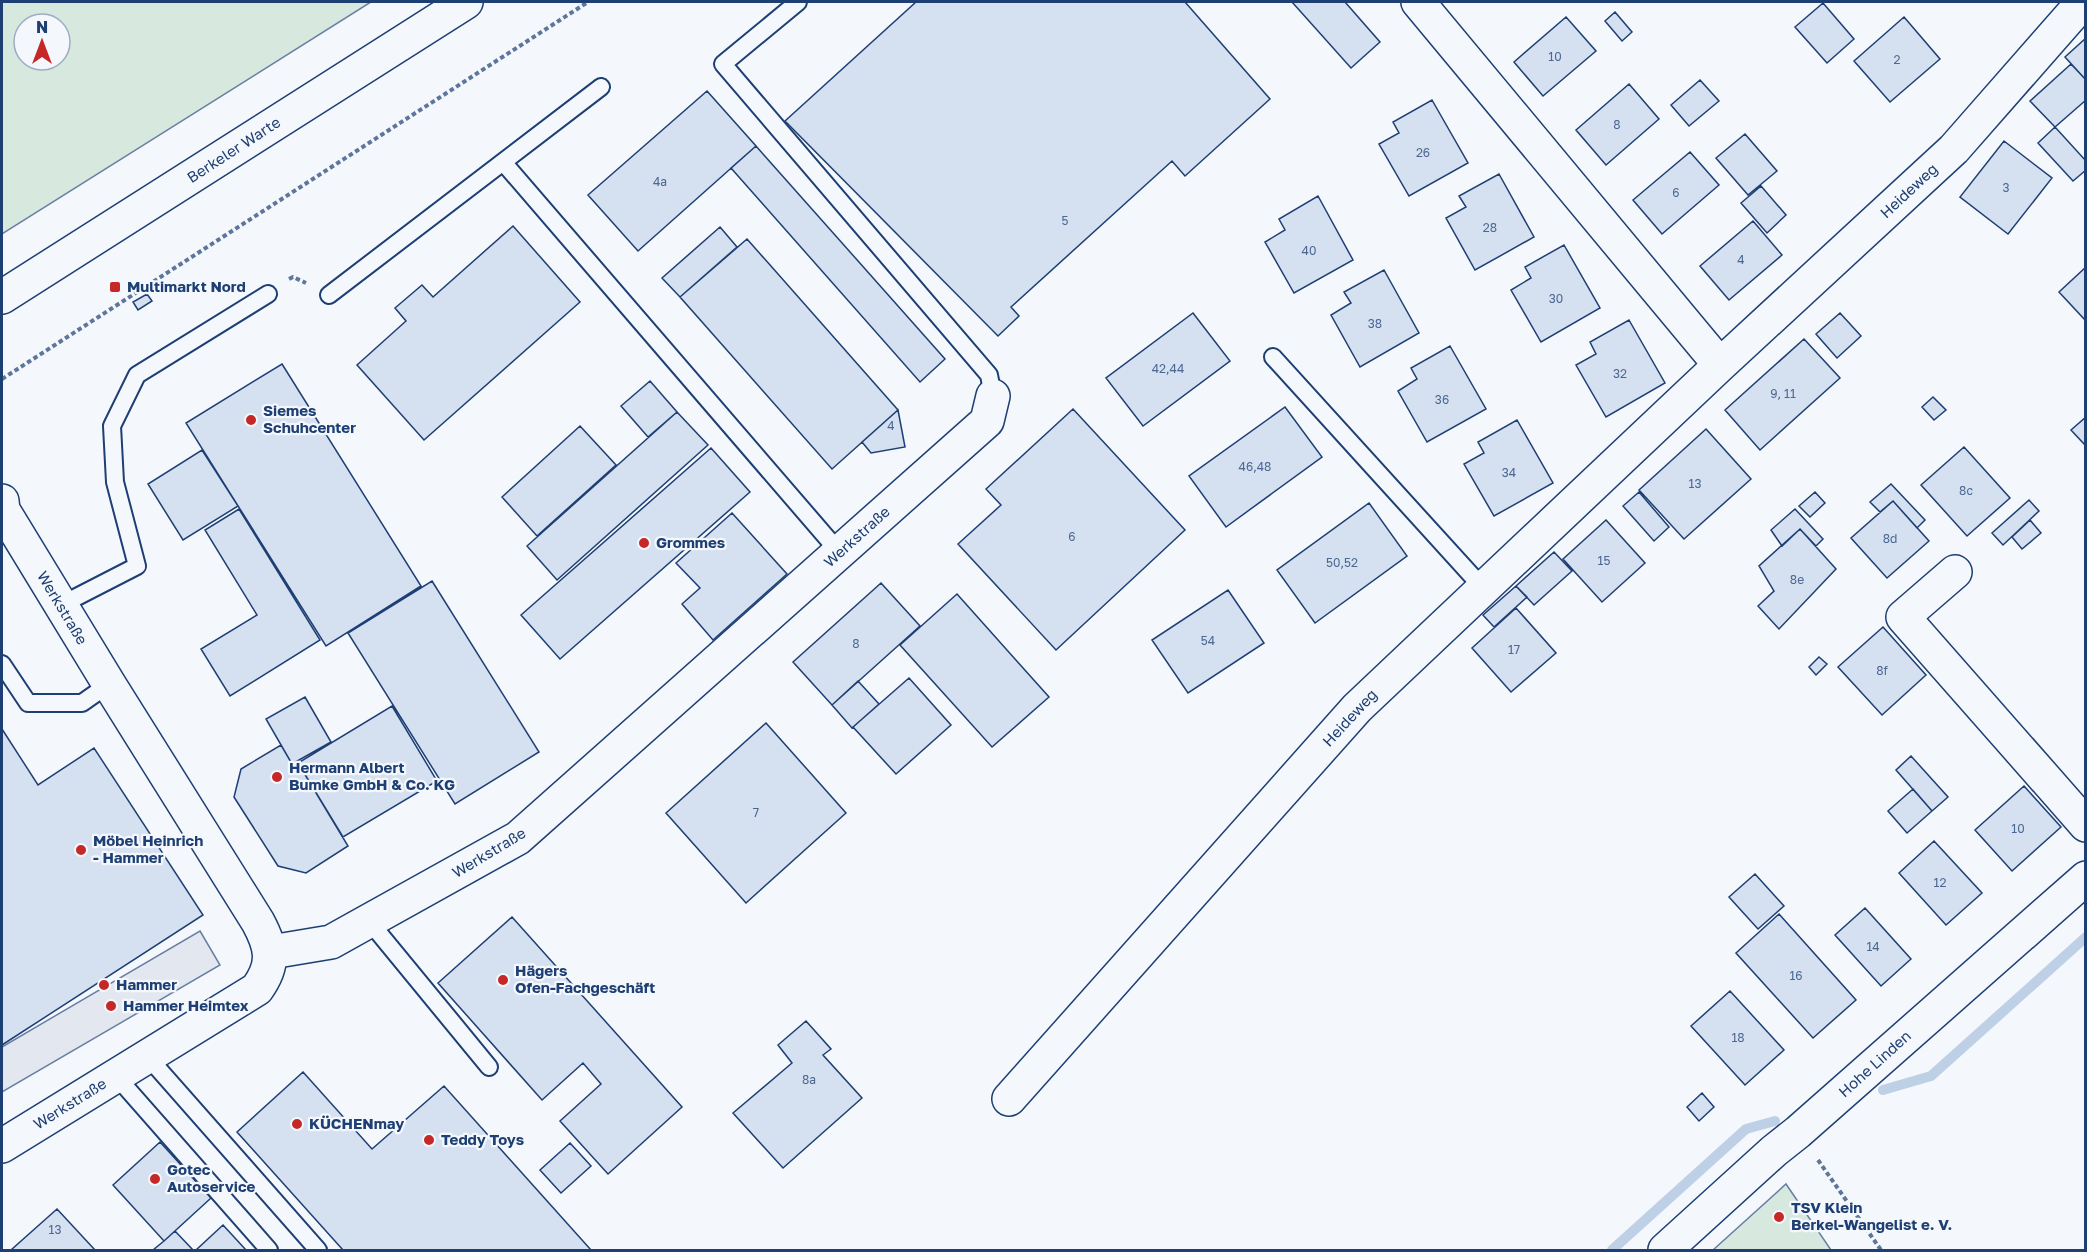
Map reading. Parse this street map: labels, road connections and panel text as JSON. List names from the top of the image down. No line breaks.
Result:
{"streets":{"street":["Berkeler Warte","Heideweg","Werkstraße","Hohe Linden"]},"places":{"transit":["Multimarkt Nord"],"other":["Siemes Schuhcenter","Grommes","Hermann Albert Bumke GmbH & Co. KG","Möbel Heinrich - Hammer","Hägers Ofen-Fachgeschäft","Hammer","Hammer Heimtex","KÜCHENmay","Teddy Toys","Gotec Autoservice","TSV Klein Berkel-Wangelist e. V."]},"house_numbers":["10","2","8","26","4a","3","6","5","28","40","4","30","38","42,44","32","9, 11","36","4","46,48","34","13","8c","6","8d","15","50,52","8e","54","8","17","8f","7","10","12","14","16","18","8a","13"],"north":"top"}
